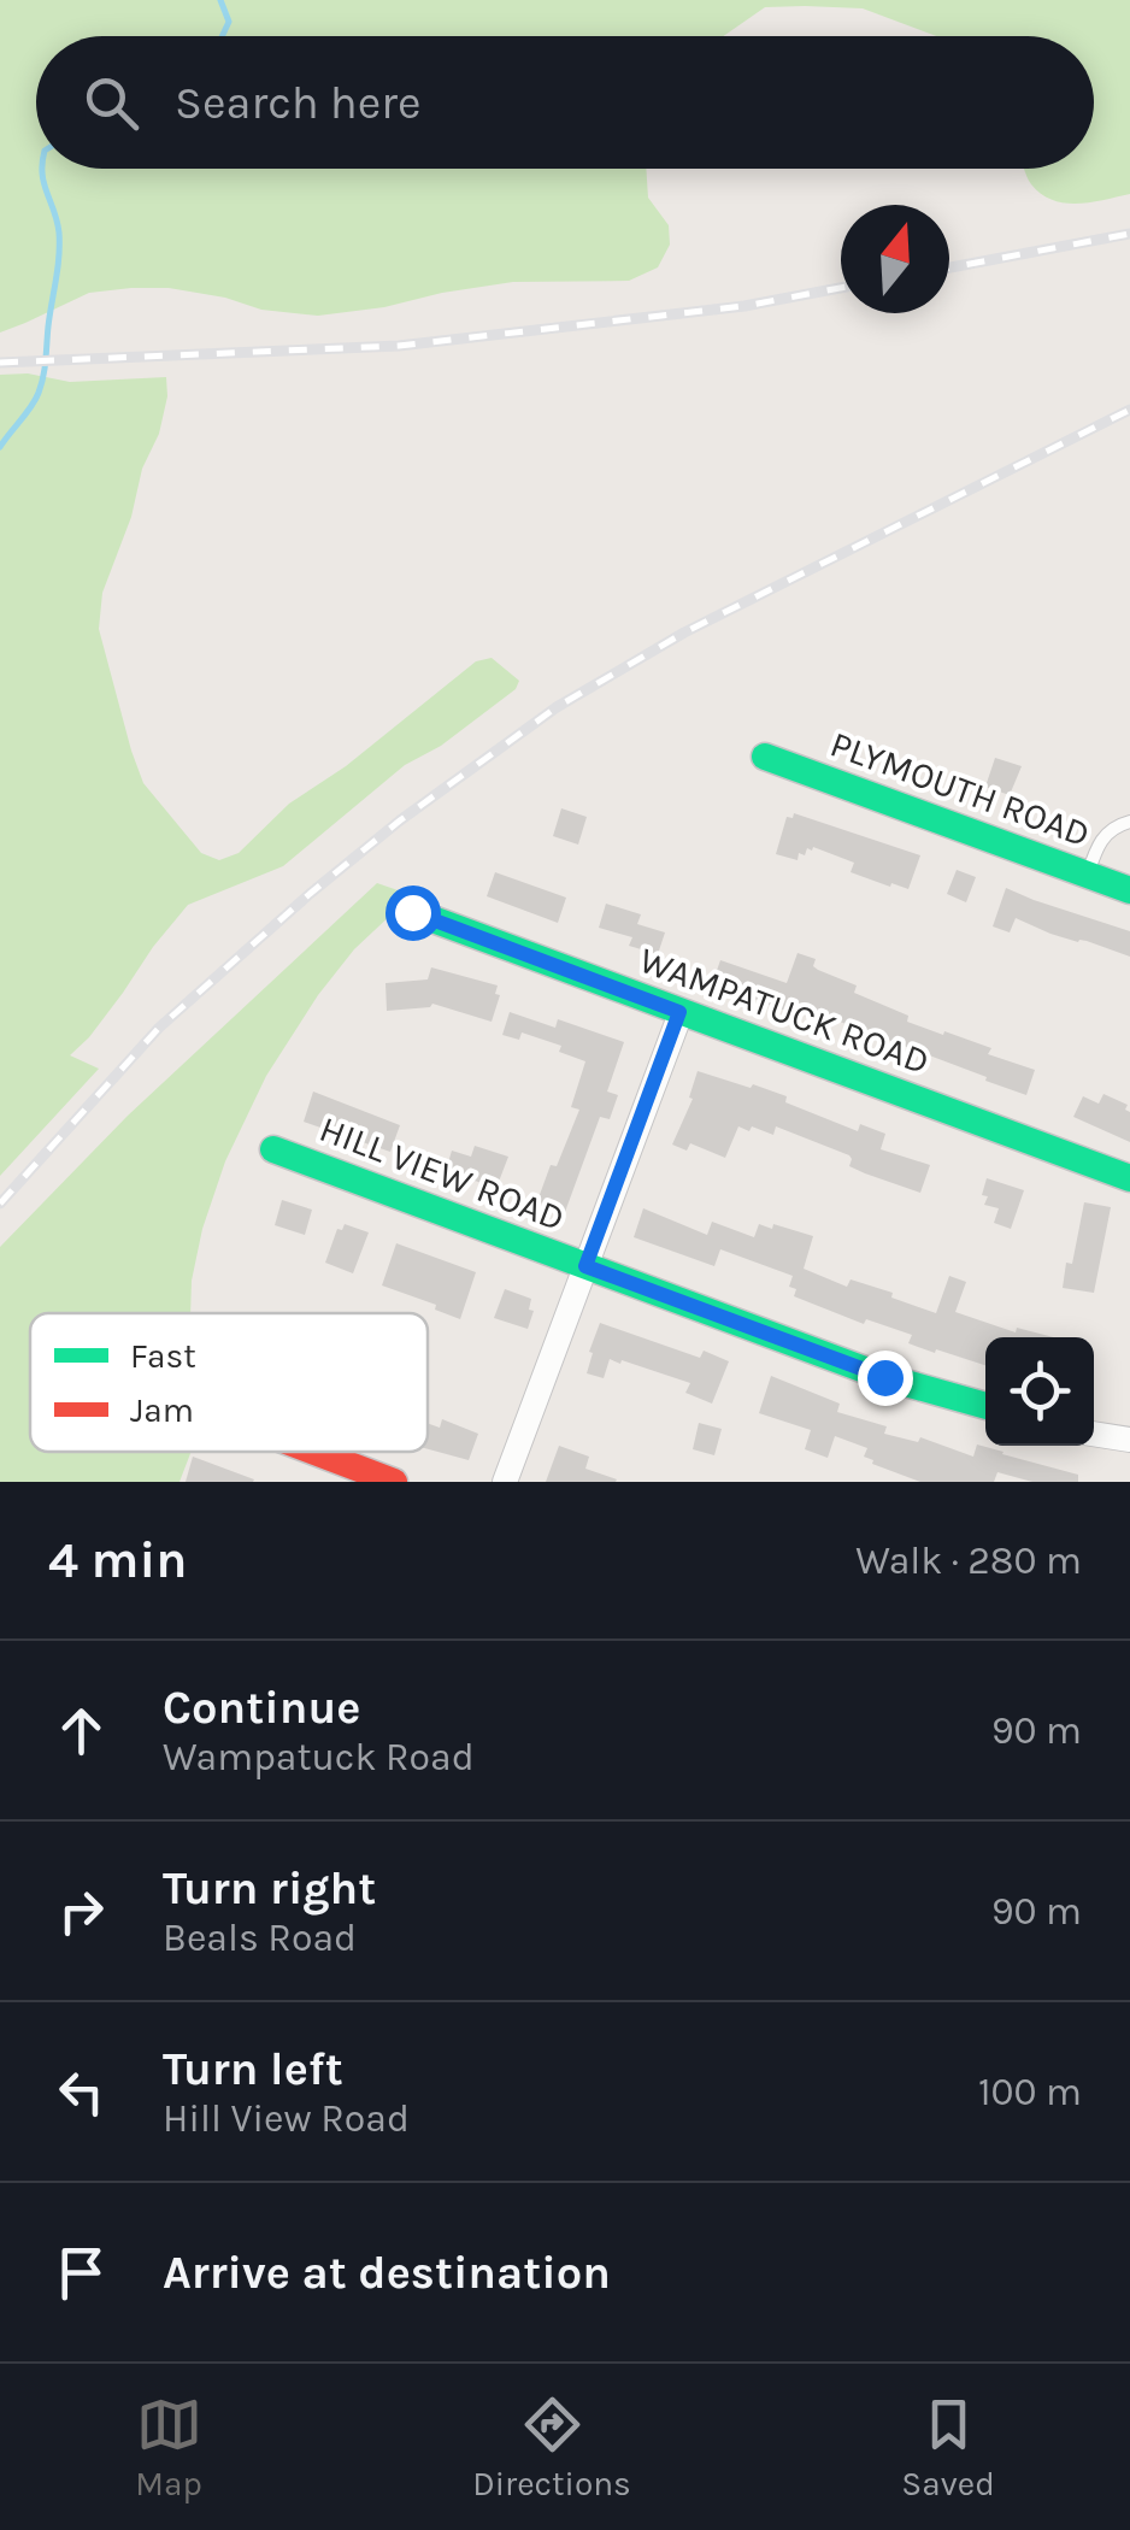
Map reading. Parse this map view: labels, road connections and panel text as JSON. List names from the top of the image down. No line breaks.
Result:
{"streets":{"street":["PLYMOUTH ROAD","WAMPATUCK ROAD","HILL VIEW ROAD"]},"legend":["Fast","Jam"],"north":"top","page":{"search":"Search here","heading":["4 min","Walk · 280 m"],"list":[["Continue","Wampatuck Road","90 m"],["Turn right","Beals Road","90 m"],["Turn left","Hill View Road","100 m"],"Arrive at destination"],"nav":["Map","Directions","Saved"]}}
